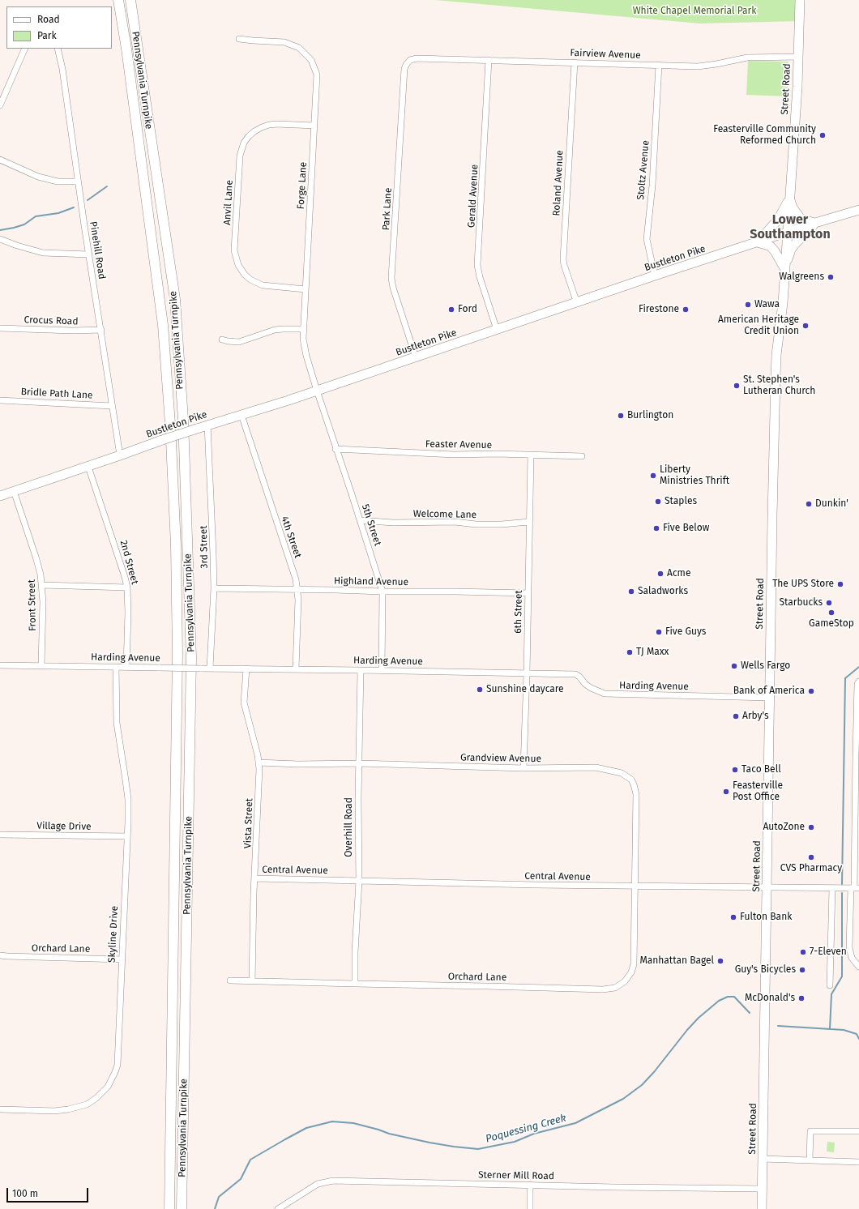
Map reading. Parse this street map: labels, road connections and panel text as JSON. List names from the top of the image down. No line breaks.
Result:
{"streets":{"highway":["Pennsylvania Turnpike"],"main road":["Street Road","Bustleton Pike"],"street":["Fairview Avenue","Stoltz Avenue","Roland Avenue","Forge Lane","Gerald Avenue","Anvil Lane","Park Lane","Pinehill Road","Crocus Road","Bridle Path Lane","Feaster Avenue","Welcome Lane","5th Street","4th Street","3rd Street","2nd Street","Highland Avenue","Front Street","6th Street","Harding Avenue","Grandview Avenue","Vista Street","Village Drive","Overhill Road","Central Avenue","Skyline Drive","Orchard Lane","Sterner Mill Road"]},"crossings":[["Fairview Avenue","Street Road"],["Fairview Avenue","Stoltz Avenue"],["Fairview Avenue","Roland Avenue"],["Fairview Avenue","Gerald Avenue"],["Fairview Avenue","Park Lane"],["Street Road","Bustleton Pike"],["Street Road","Harding Avenue"],["Street Road","Central Avenue"],["Street Road","Sterner Mill Road"],["Stoltz Avenue","Bustleton Pike"],["Roland Avenue","Bustleton Pike"],["Forge Lane","Anvil Lane"],["Forge Lane","Bustleton Pike"],["Forge Lane","5th Street"],["Gerald Avenue","Bustleton Pike"],["Park Lane","Bustleton Pike"],["Pinehill Road","Bustleton Pike"],["Pinehill Road","Crocus Road"],["Pinehill Road","Bridle Path Lane"],["Bustleton Pike","5th Street"],["Bustleton Pike","4th Street"],["Bustleton Pike","3rd Street"],["Bustleton Pike","2nd Street"],["Bustleton Pike","Front Street"],["Feaster Avenue","5th Street"],["Feaster Avenue","6th Street"],["Welcome Lane","5th Street"],["Welcome Lane","6th Street"],["5th Street","Highland Avenue"],["5th Street","Harding Avenue"],["4th Street","Highland Avenue"],["4th Street","Harding Avenue"],["3rd Street","Highland Avenue"],["3rd Street","Harding Avenue"],["2nd Street","Harding Avenue"],["Highland Avenue","6th Street"],["Front Street","Harding Avenue"],["6th Street","Harding Avenue"],["6th Street","Grandview Avenue"],["Harding Avenue","Vista Street"],["Harding Avenue","Overhill Road"],["Harding Avenue","Skyline Drive"],["Grandview Avenue","Vista Street"],["Grandview Avenue","Overhill Road"],["Grandview Avenue","Central Avenue"],["Grandview Avenue","Orchard Lane"],["Vista Street","Central Avenue"],["Vista Street","Orchard Lane"],["Village Drive","Skyline Drive"],["Overhill Road","Central Avenue"],["Overhill Road","Orchard Lane"],["Central Avenue","Orchard Lane"],["Skyline Drive","Orchard Lane"]],"districts":["Lower Southampton"],"water":["Poquessing Creek"],"parks":["White Chapel Memorial Park"],"places":["Feasterville Community Reformed Church","Walgreens","Wawa","Ford","Firestone","American Heritage Credit Union","St. Stephen's Lutheran Church","Burlington","Liberty Ministries Thrift","Staples","Dunkin'","Five Below","Acme","The UPS Store","Saladworks","Starbucks","GameStop","Five Guys","TJ Maxx","Wells Fargo","Sunshine daycare","Bank of America","Arby's","Taco Bell","Feasterville Post Office","AutoZone","CVS Pharmacy","Fulton Bank","7-Eleven","Manhattan Bagel","Guy's Bicycles","McDonald's"],"legend":["Road","Park"],"scale_bar":"100 m"}
